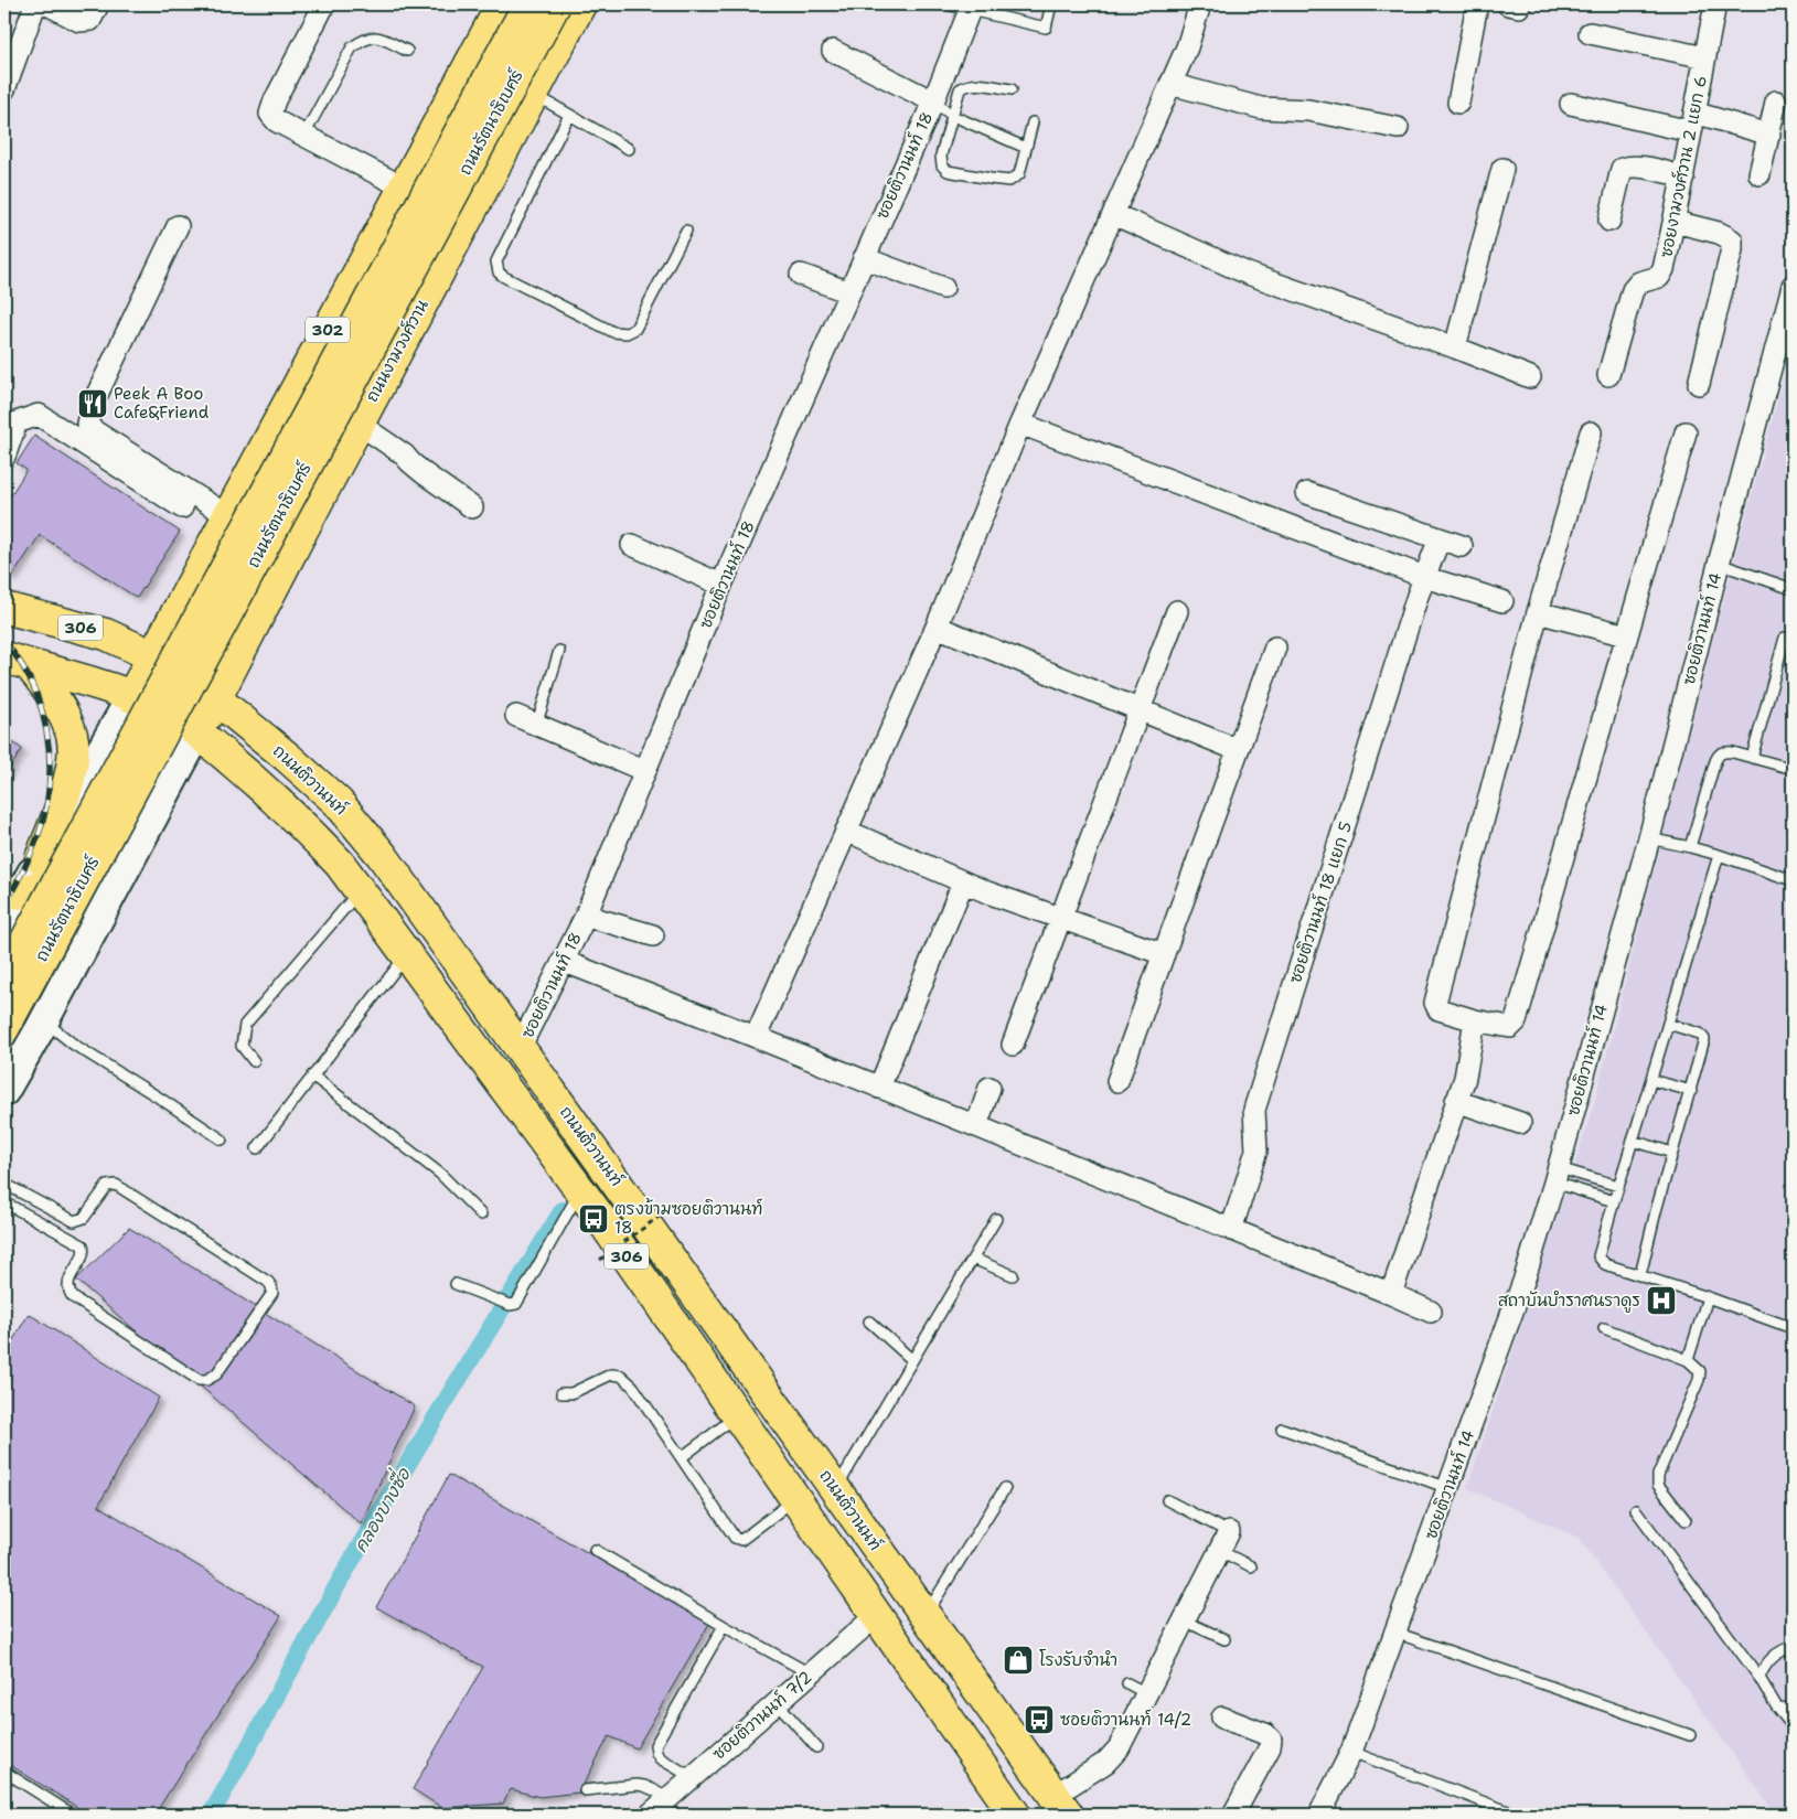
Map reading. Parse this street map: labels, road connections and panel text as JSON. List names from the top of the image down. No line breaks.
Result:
{"streets":{"main road":["ถนนรัตนาธิเบศร์","302","ถนนงามวงศ์วาน","306","ถนนติวานนท์"],"street":["ซอยติวานนท์ 18","ซอยงามวงศ์วาน 2 แยก 6","ซอยติวานนท์ 14","ซอยติวานนท์ 18 แยก 5","ซอยติวานนท์ 7/2"]},"crossings":[["ถนนรัตนาธิเบศร์","ถนนงามวงศ์วาน"],["ถนนรัตนาธิเบศร์","306"],["ถนนรัตนาธิเบศร์","ถนนติวานนท์"],["ซอยติวานนท์ 18","ถนนติวานนท์"],["302","ถนนติวานนท์"],["ถนนงามวงศ์วาน","ถนนติวานนท์"],["306","ซอยติวานนท์ 7/2"]],"water":["คลองบางซื่อ"],"places":{"restaurant":["Peek A Boo Cafe&Friend"],"bus stop":["ตรงข้ามซอยติวานนท์ 18","ซอยติวานนท์ 14/2"],"hospital":["สถาบันบำราศนราดูร"],"shop":["โรงรับจำนำ"]}}
